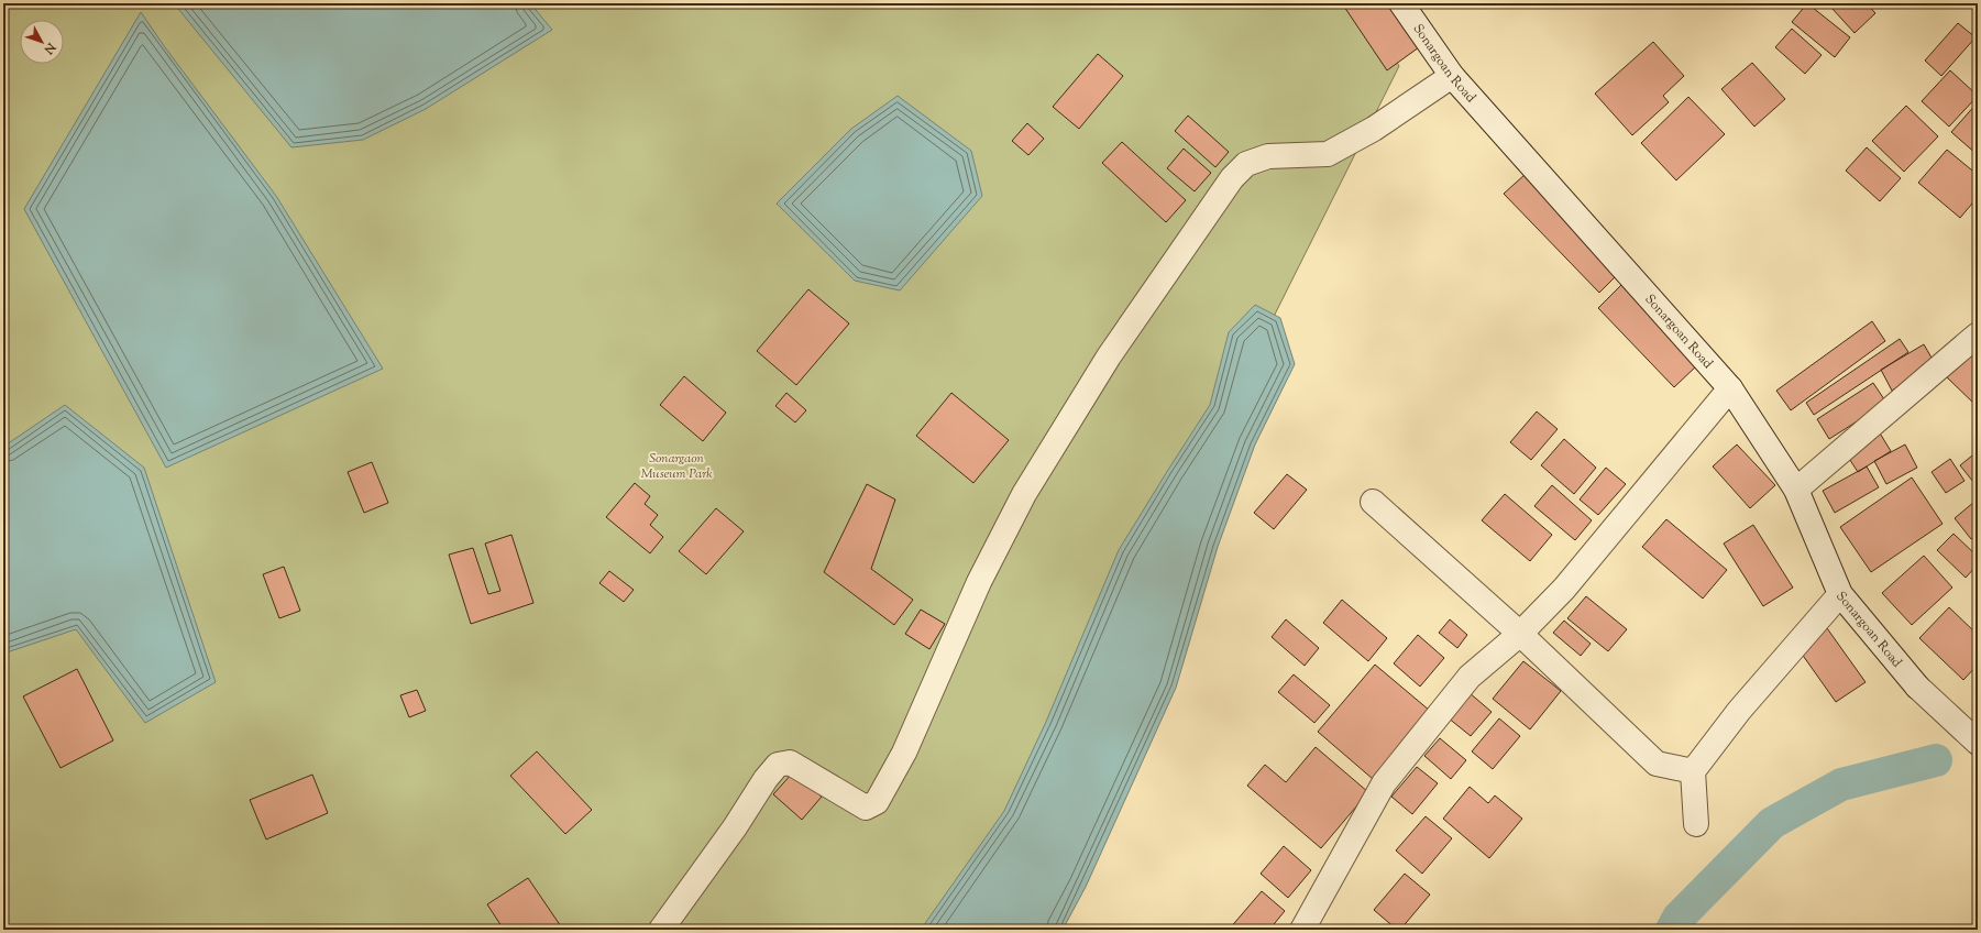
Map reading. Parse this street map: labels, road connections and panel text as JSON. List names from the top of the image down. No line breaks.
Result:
{"streets":{"street":["Sonargoan Road"]},"parks":["Sonargaon Museum Park"],"north":"bottom right"}
